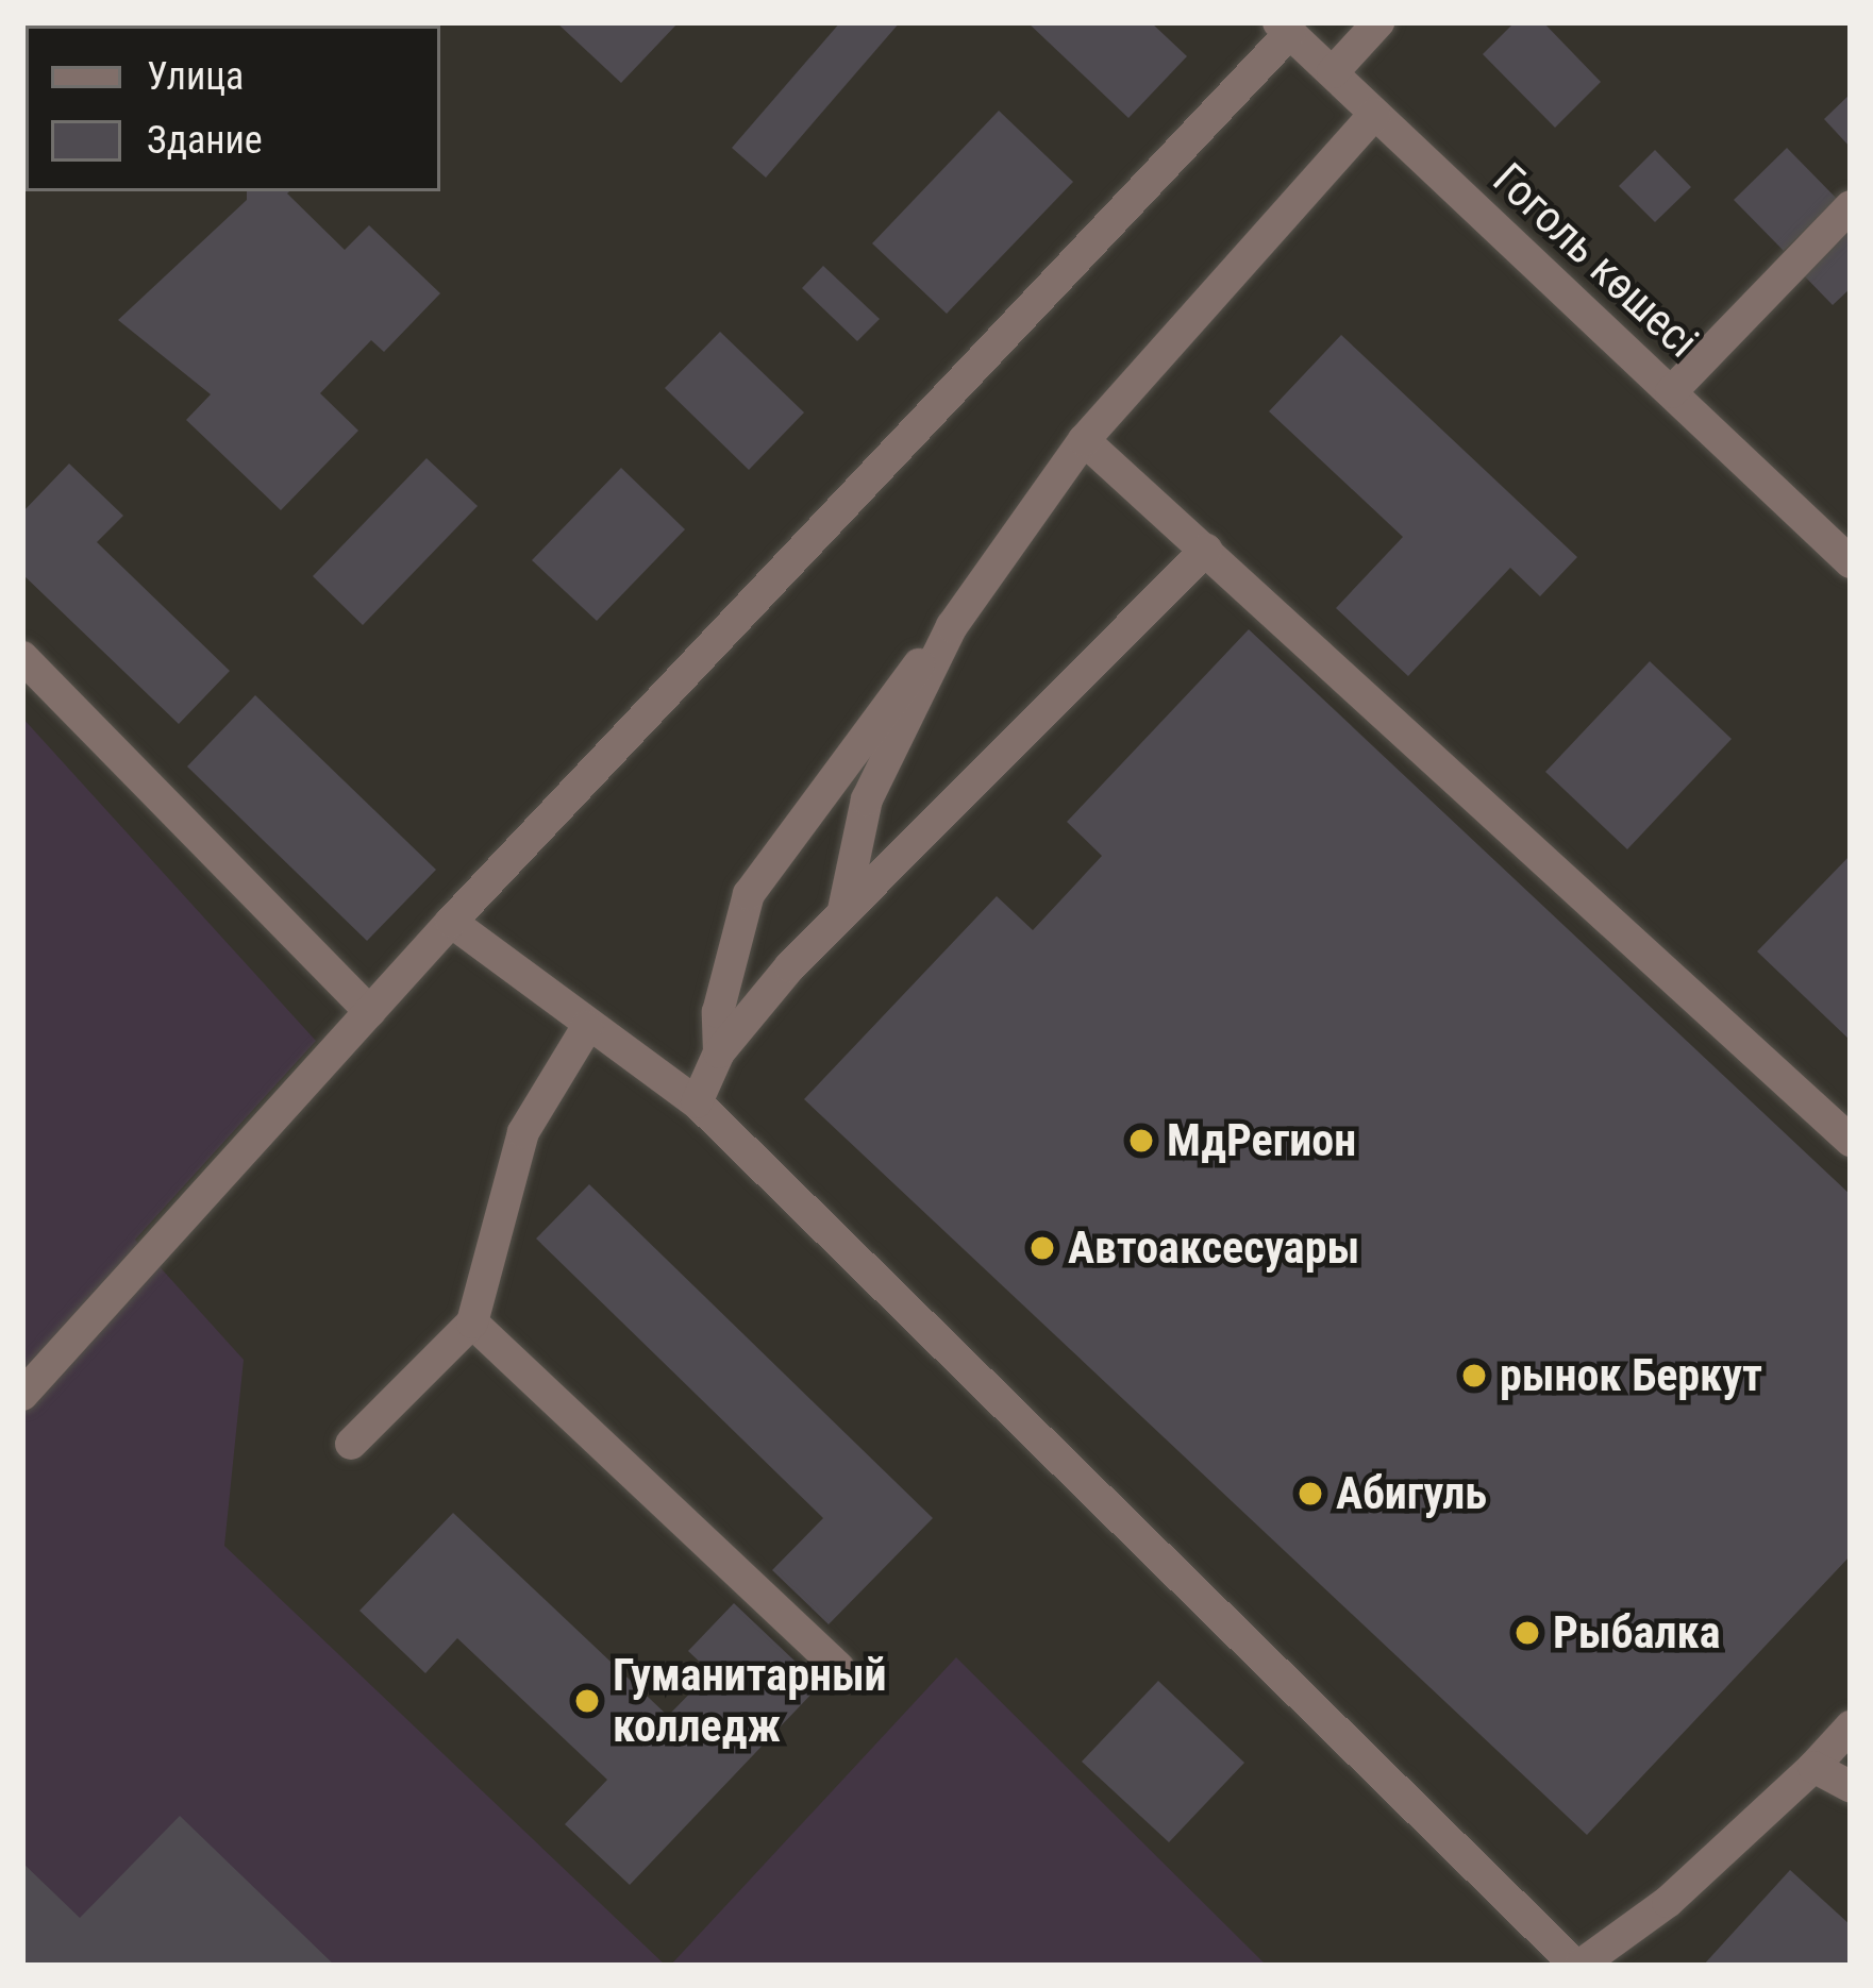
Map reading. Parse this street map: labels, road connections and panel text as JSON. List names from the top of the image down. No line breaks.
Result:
{"streets":{"street":["Гоголь көшесі"]},"places":["МдРегион","Автоаксесуары","рынок Беркут","Абигуль","Рыбалка","Гуманитарный колледж"],"legend":["Улица","Здание"]}
